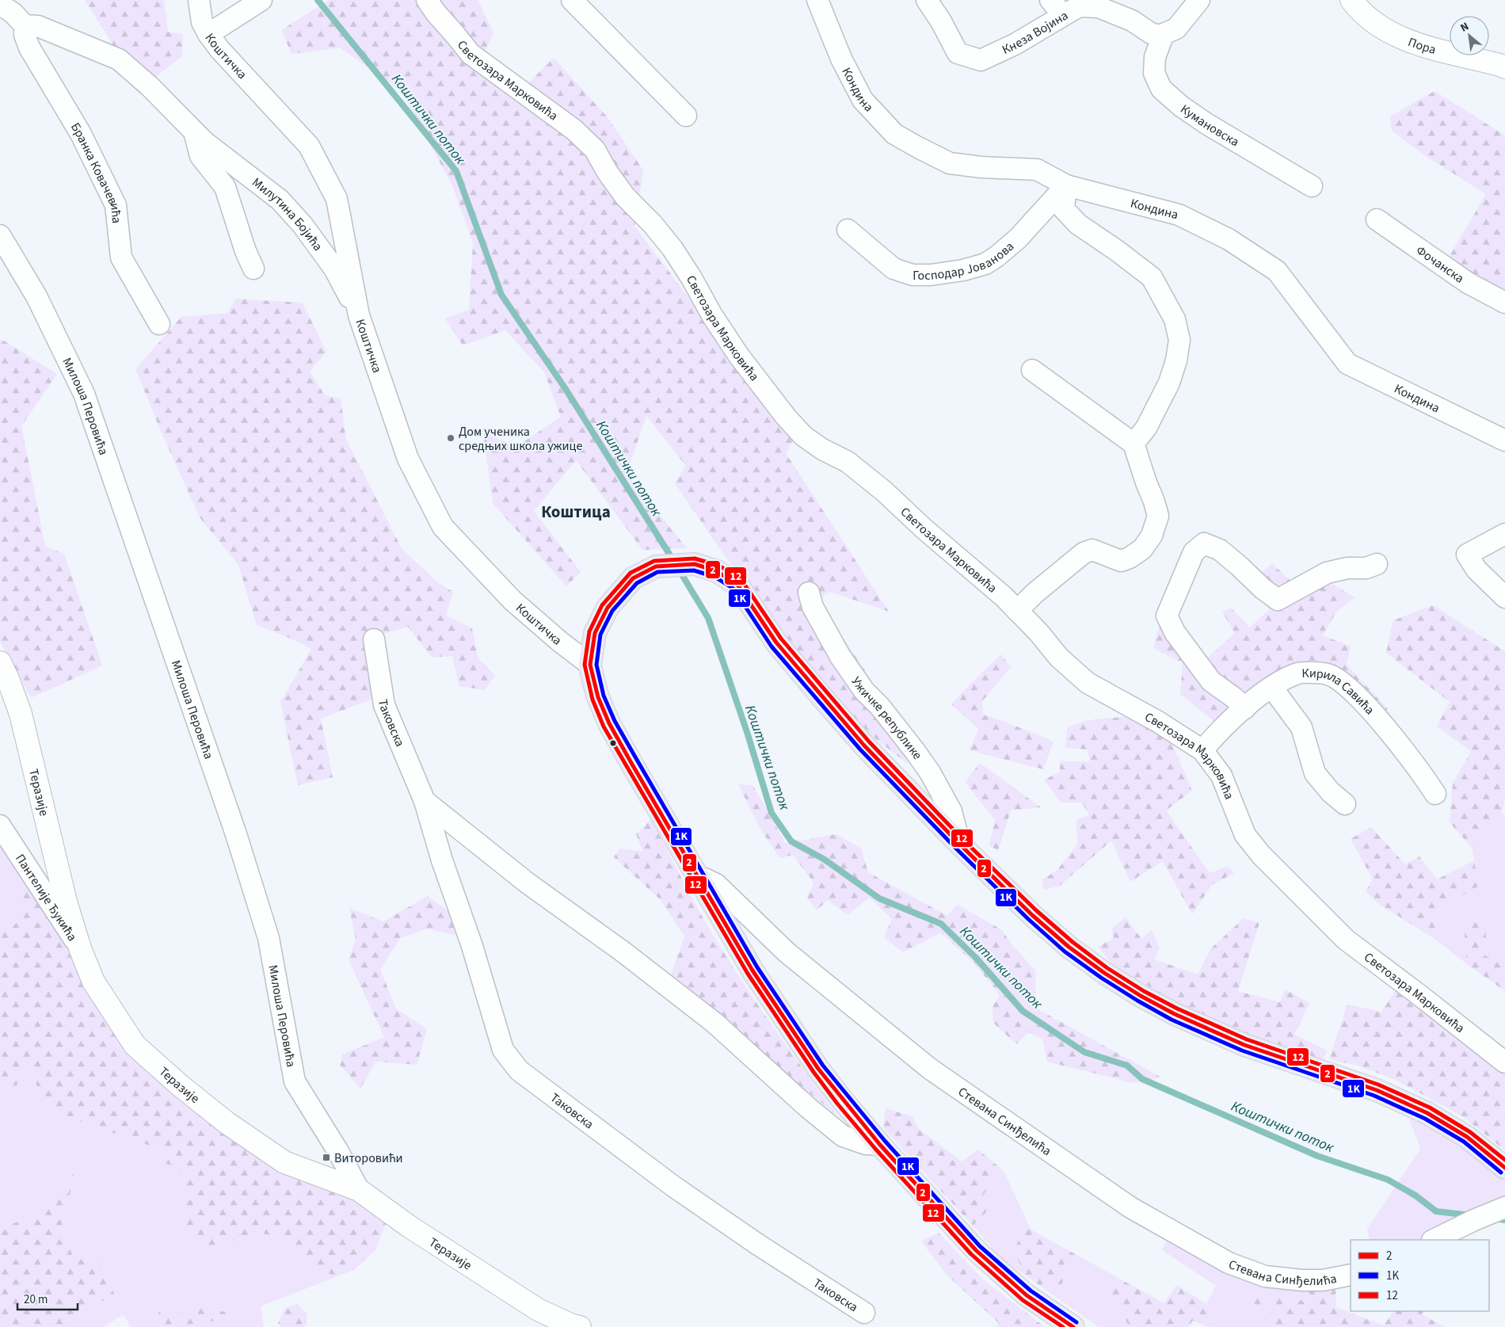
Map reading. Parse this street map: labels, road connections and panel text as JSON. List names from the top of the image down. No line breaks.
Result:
{"streets":{"street":["Кнеза Војина","Пора","Коштичка","Светозара Марковића","Кондина","Кумановска","Бранка Ковачевића","Милутина Бојића","Господар Јованова","Фочанска","Милоша Перовића","Кирила Савића","Ужичке републике","Таковска","Теразије","Пантелије Ђукића","Стевана Синђелића"]},"crossings":[["Кнеза Војина","Кумановска"],["Коштичка","Милутина Бојића"],["Светозара Марковића","Кирила Савића"],["Кондина","Господар Јованова"],["Бранка Ковачевића","Милутина Бојића"],["Милоша Перовића","Теразије"],["Теразије","Пантелије Ђукића"]],"districts":["Коштица"],"water":["Коштички поток"],"places":{"other":["Дом ученика средњих школа ужице"],"transit":["Виторовићи"]},"lines":["transit line 12","transit line 2","transit line 1K"],"legend":["2","1K","12"],"scale_bar":"20 m","north":"top left"}
